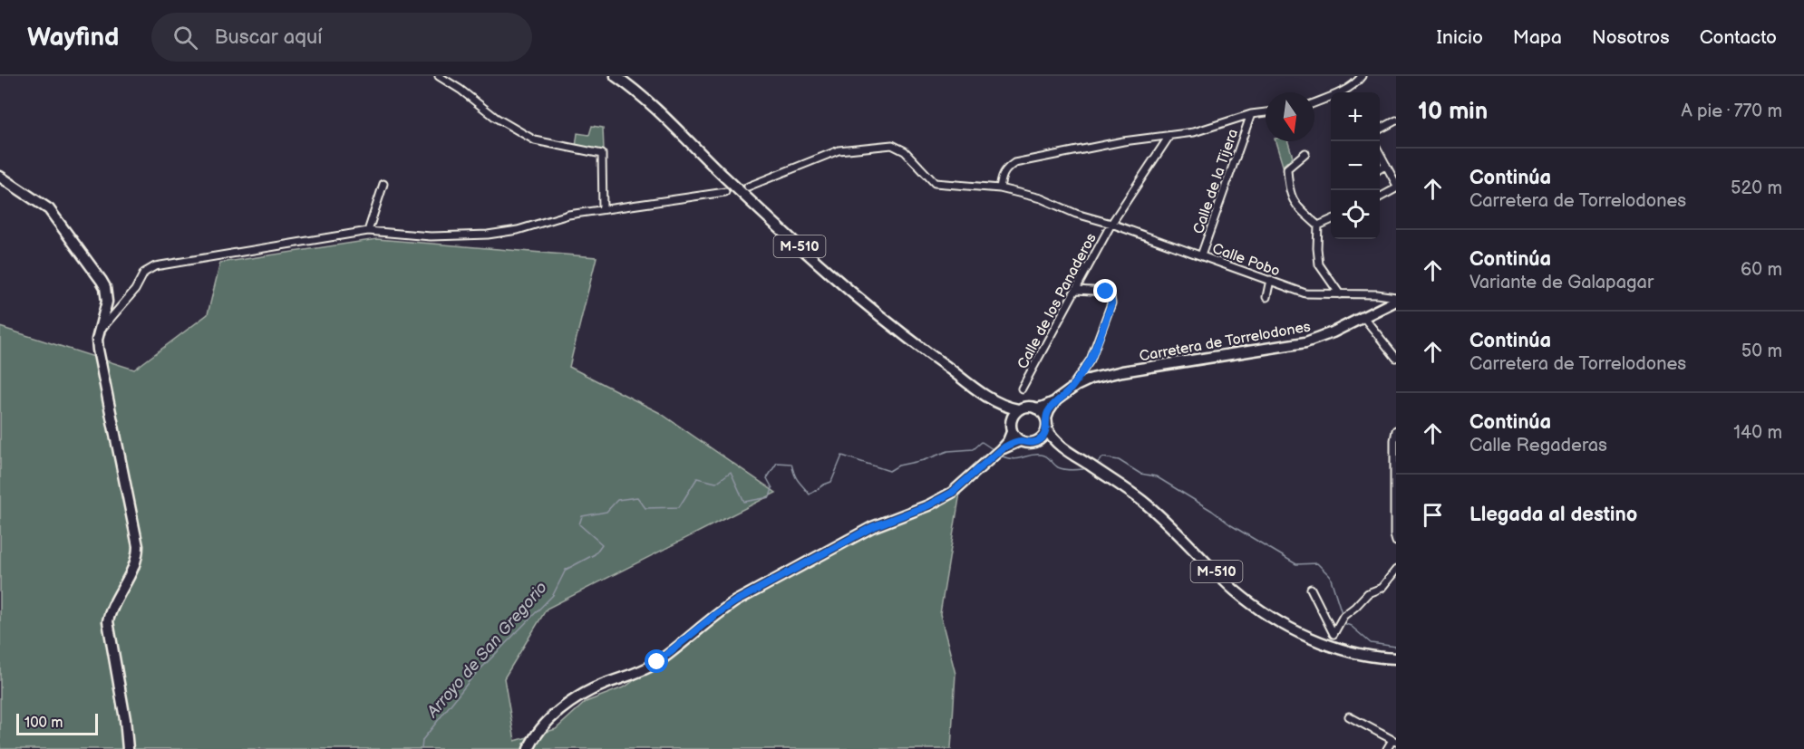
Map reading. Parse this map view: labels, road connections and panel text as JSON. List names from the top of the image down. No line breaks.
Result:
{"streets":{"main road":["M-510","Carretera de Torrelodones"],"street":["Calle de la Tijera","Calle Pobo","Calle de los Panaderos"]},"crossings":[["Calle de la Tijera","Calle Pobo"],["M-510","Carretera de Torrelodones"],["Calle Pobo","Calle de los Panaderos"],["Calle Pobo","Carretera de Torrelodones"]],"water":["Arroyo de San Gregorio"],"scale_bar":"100 m","north":"bottom","page":{"header":"Wayfind","search":"Buscar aquí","nav":["Inicio","Mapa","Nosotros","Contacto"],"heading":["10 min","A pie · 770 m"],"map_buttons":["+","−"],"list":[["Continúa","Carretera de Torrelodones","520 m"],["Continúa","Variante de Galapagar","60 m"],["Continúa","Carretera de Torrelodones","50 m"],["Continúa","Calle Regaderas","140 m"],"Llegada al destino"],"scale":"100 m"}}
